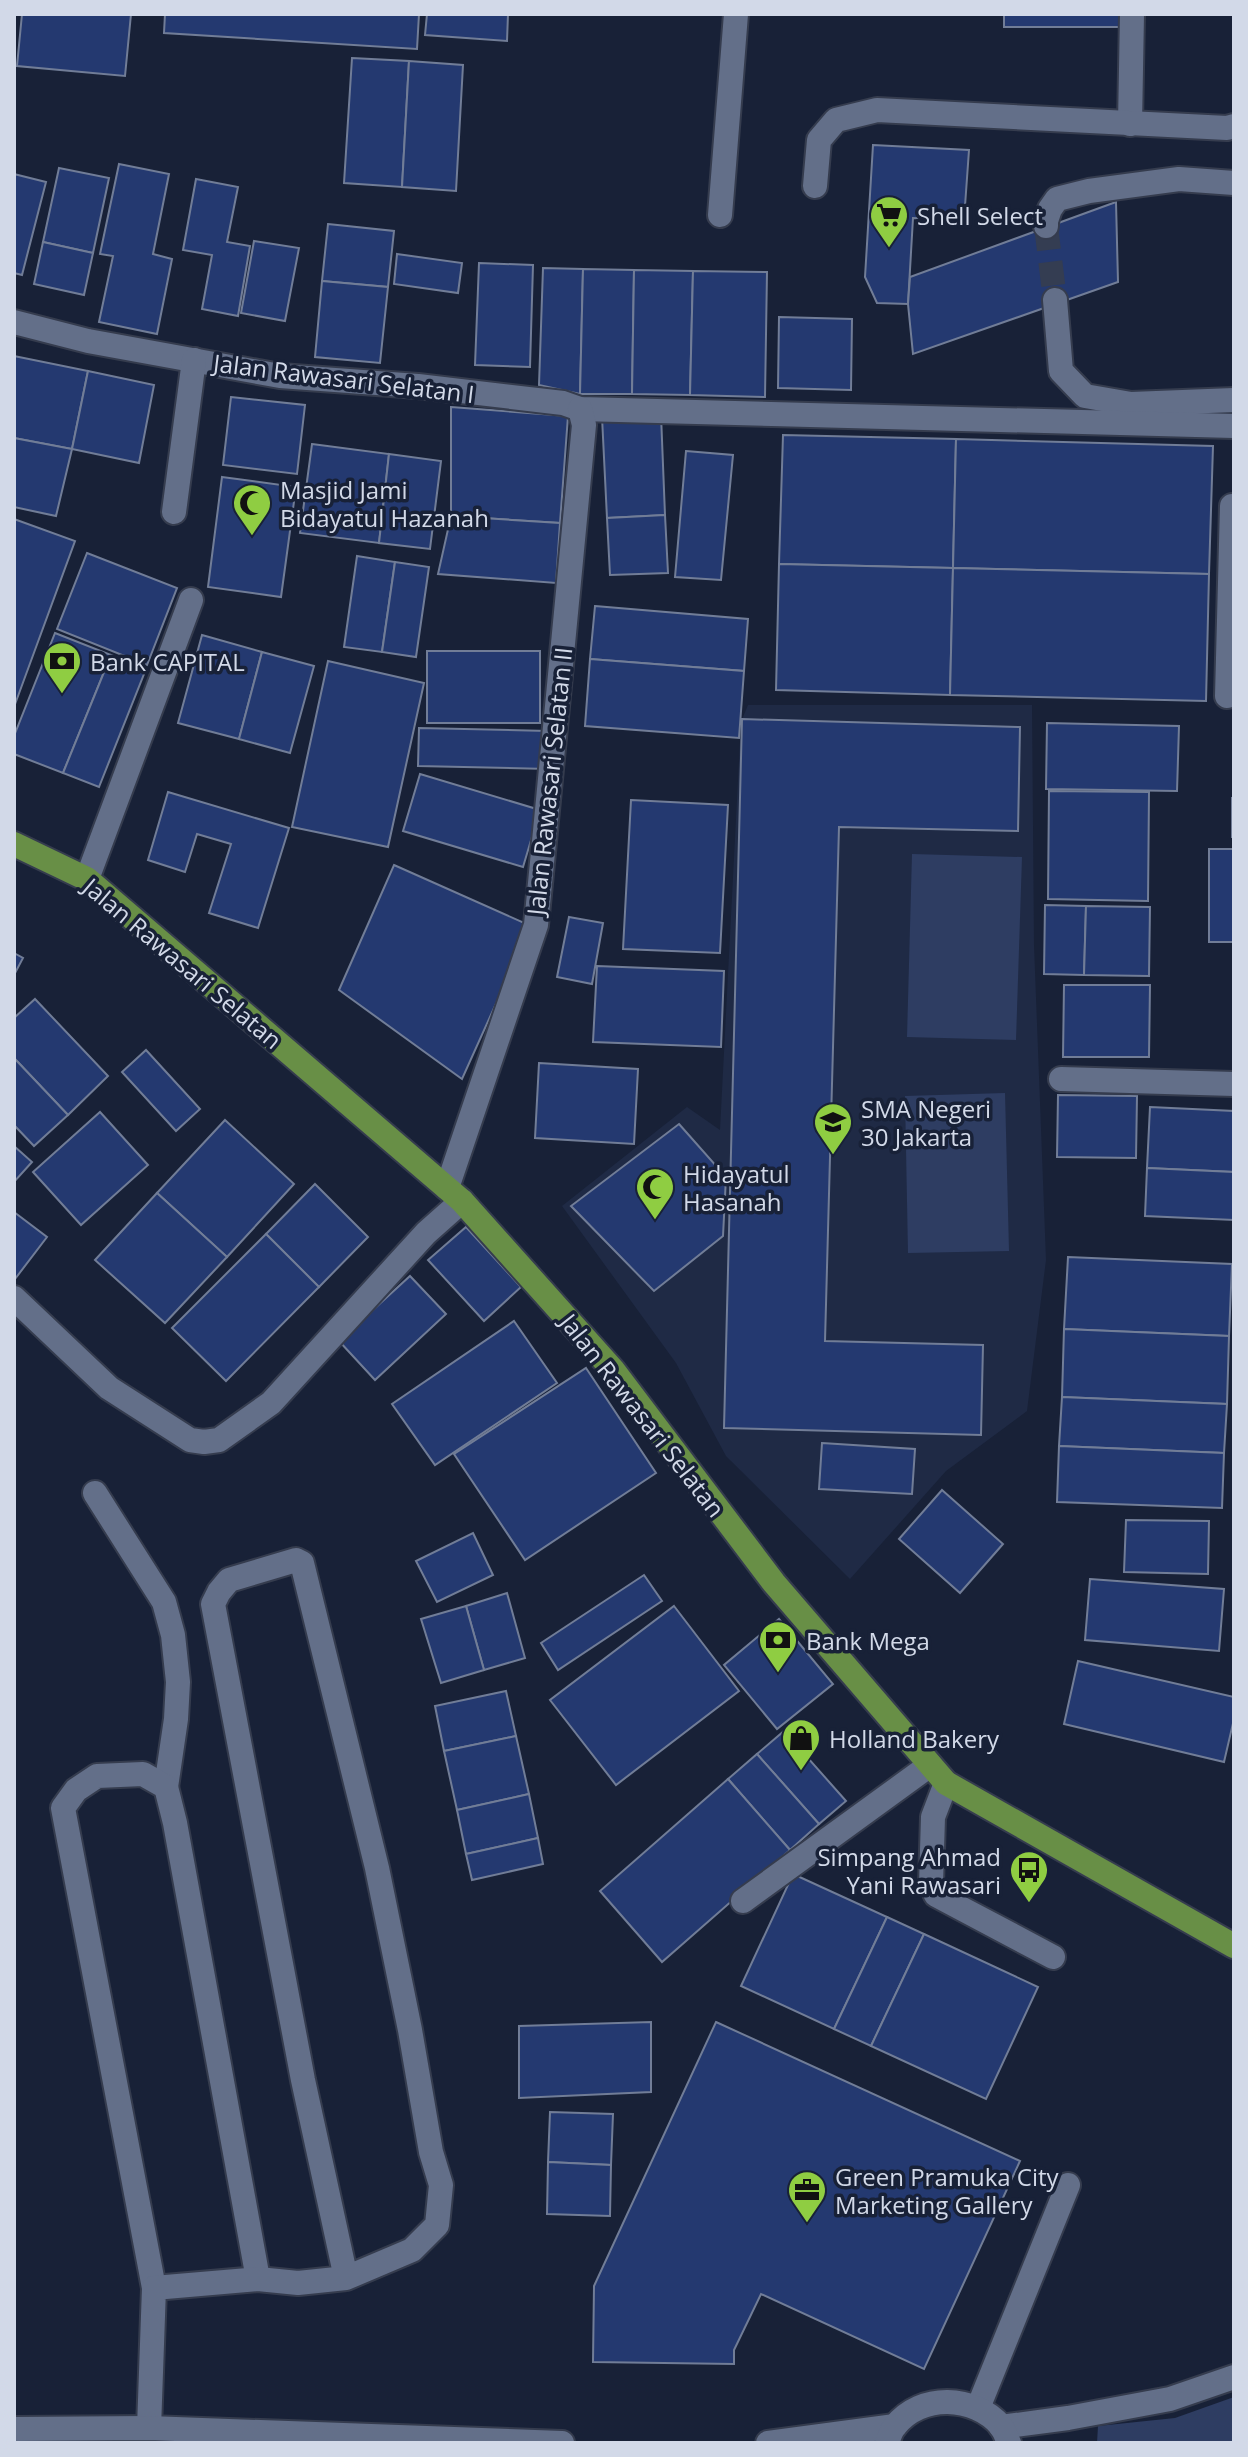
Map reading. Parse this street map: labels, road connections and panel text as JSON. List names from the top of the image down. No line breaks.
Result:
{"streets":{"main road":["Jalan Rawasari Selatan"],"street":["Jalan Rawasari Selatan I","Jalan Rawasari Selatan II"]},"crossings":[["Jalan Rawasari Selatan I","Jalan Rawasari Selatan II"],["Jalan Rawasari Selatan II","Jalan Rawasari Selatan"]],"places":{"supermarket":["Shell Select"],"mosque":["Masjid Jami Bidayatul Hazanah","Hidayatul Hasanah"],"bank":["Bank CAPITAL","Bank Mega"],"school or university":["SMA Negeri 30 Jakarta"],"shop":["Holland Bakery"],"bus stop":["Simpang Ahmad Yani Rawasari"],"office":["Green Pramuka City Marketing Gallery"]}}
